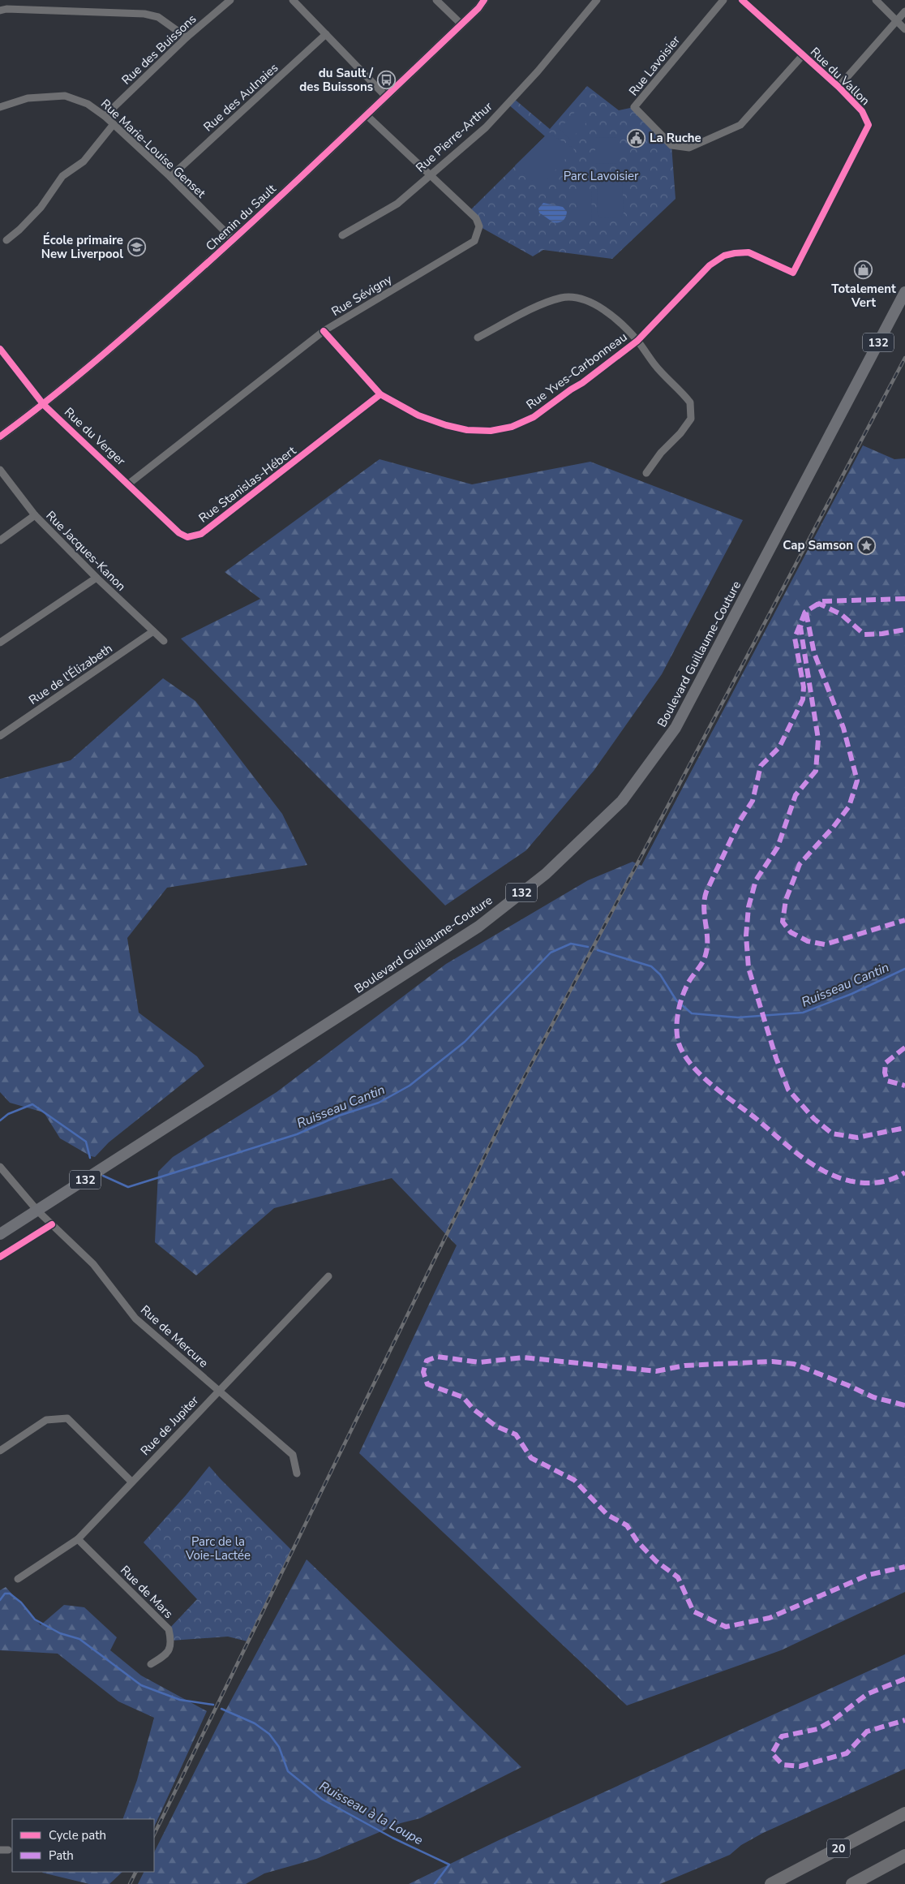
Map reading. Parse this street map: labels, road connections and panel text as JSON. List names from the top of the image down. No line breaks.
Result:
{"streets":{"highway":["20"],"main road":["132","Boulevard Guillaume-Couture"],"street":["Rue des Buissons","Rue Lavoisier","Rue du Vallon","Rue des Aulnaies","Rue Pierre-Arthur","Rue Marie-Louise Genset","Chemin du Sault","Rue Sévigny","Rue Yves-Carbonneau","Rue du Verger","Rue Stanislas-Hébert","Rue Jacques-Kanon","Rue de l'Élizabeth","Rue de Mercure","Rue de Jupiter","Rue de Mars"]},"crossings":[["Rue des Buissons","Rue Marie-Louise Genset"],["Rue Lavoisier","Rue du Vallon"],["Rue du Vallon","Rue Yves-Carbonneau"],["Rue des Aulnaies","Rue Marie-Louise Genset"],["Rue Pierre-Arthur","Rue Sévigny"],["Rue Marie-Louise Genset","Chemin du Sault"],["Chemin du Sault","Rue Sévigny"],["Chemin du Sault","Rue du Verger"],["Rue Sévigny","Rue Yves-Carbonneau"],["Rue Sévigny","Rue du Verger"],["Rue Sévigny","Rue Stanislas-Hébert"],["Rue Yves-Carbonneau","Rue Stanislas-Hébert"],["Rue du Verger","Rue Stanislas-Hébert"],["Rue Jacques-Kanon","Rue de l'Élizabeth"],["Boulevard Guillaume-Couture","Rue de Mercure"],["Rue de Mercure","Rue de Jupiter"],["Rue de Jupiter","Rue de Mars"]],"water":["Ruisseau Cantin","Ruisseau à la Loupe"],"parks":["Parc Lavoisier","Parc de la Voie-Lactée"],"places":{"bus stop":["du Sault / des Buissons"],"public building":["La Ruche"],"school or university":["École primaire New Liverpool"],"shop":["Totalement Vert"],"place":["Cap Samson"]},"legend":["Cycle path","Path"]}
